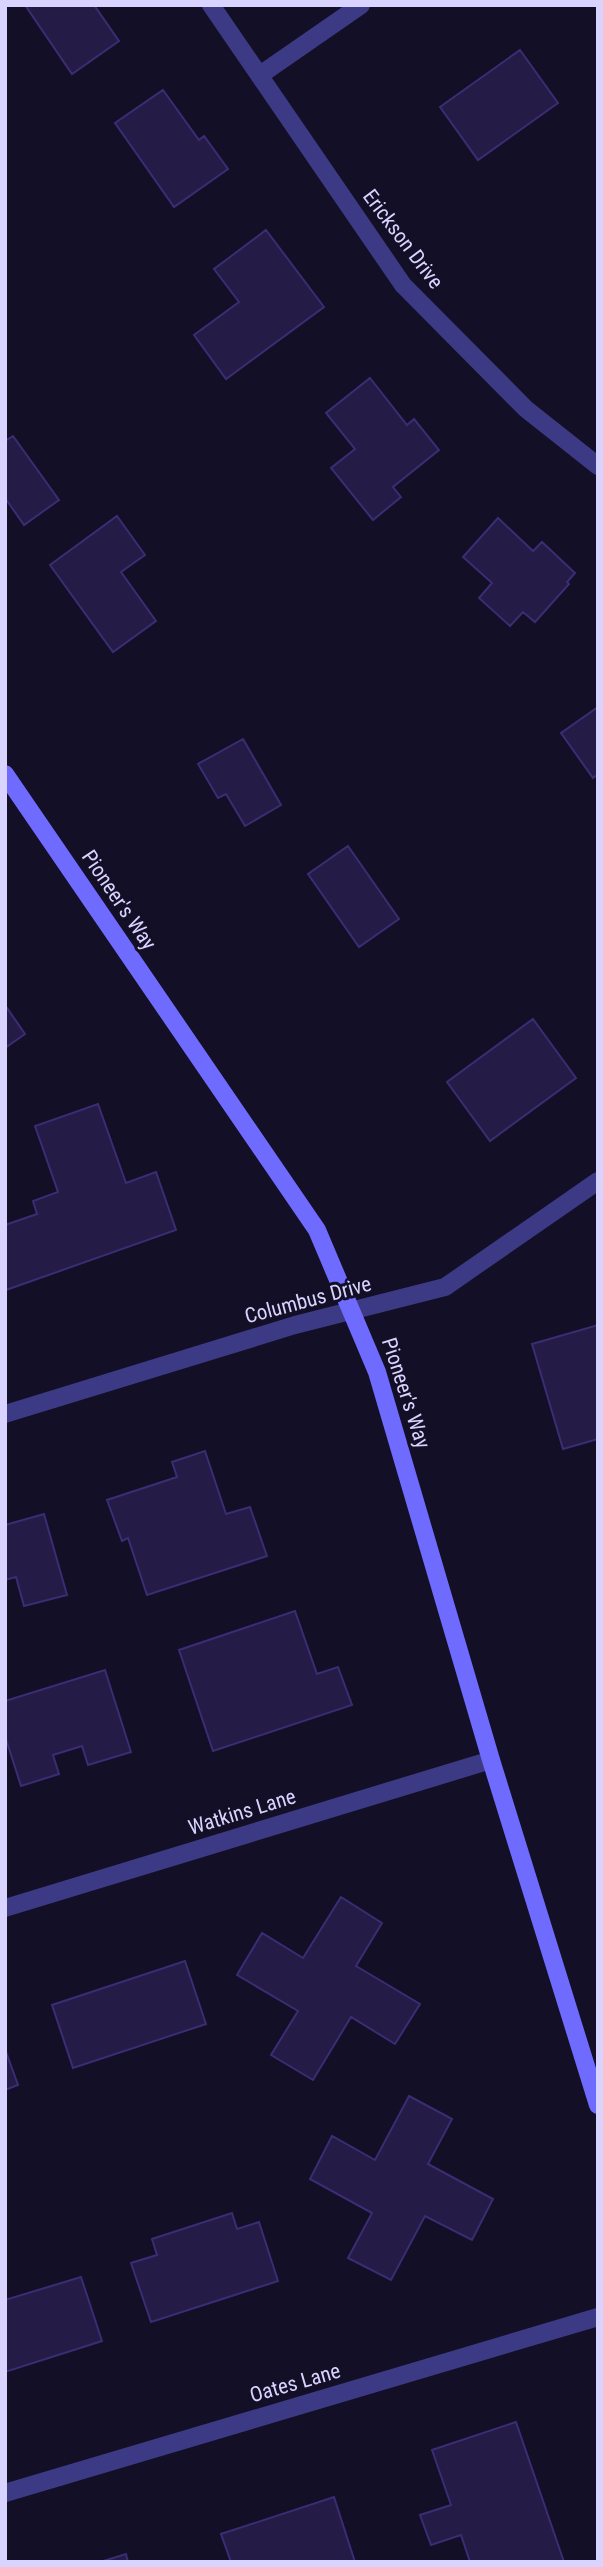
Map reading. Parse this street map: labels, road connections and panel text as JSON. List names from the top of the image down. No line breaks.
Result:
{"streets":{"main road":["Pioneer's Way"],"street":["Erickson Drive","Columbus Drive","Watkins Lane","Oates Lane"]},"crossings":[["Pioneer's Way","Columbus Drive"],["Pioneer's Way","Watkins Lane"]]}
